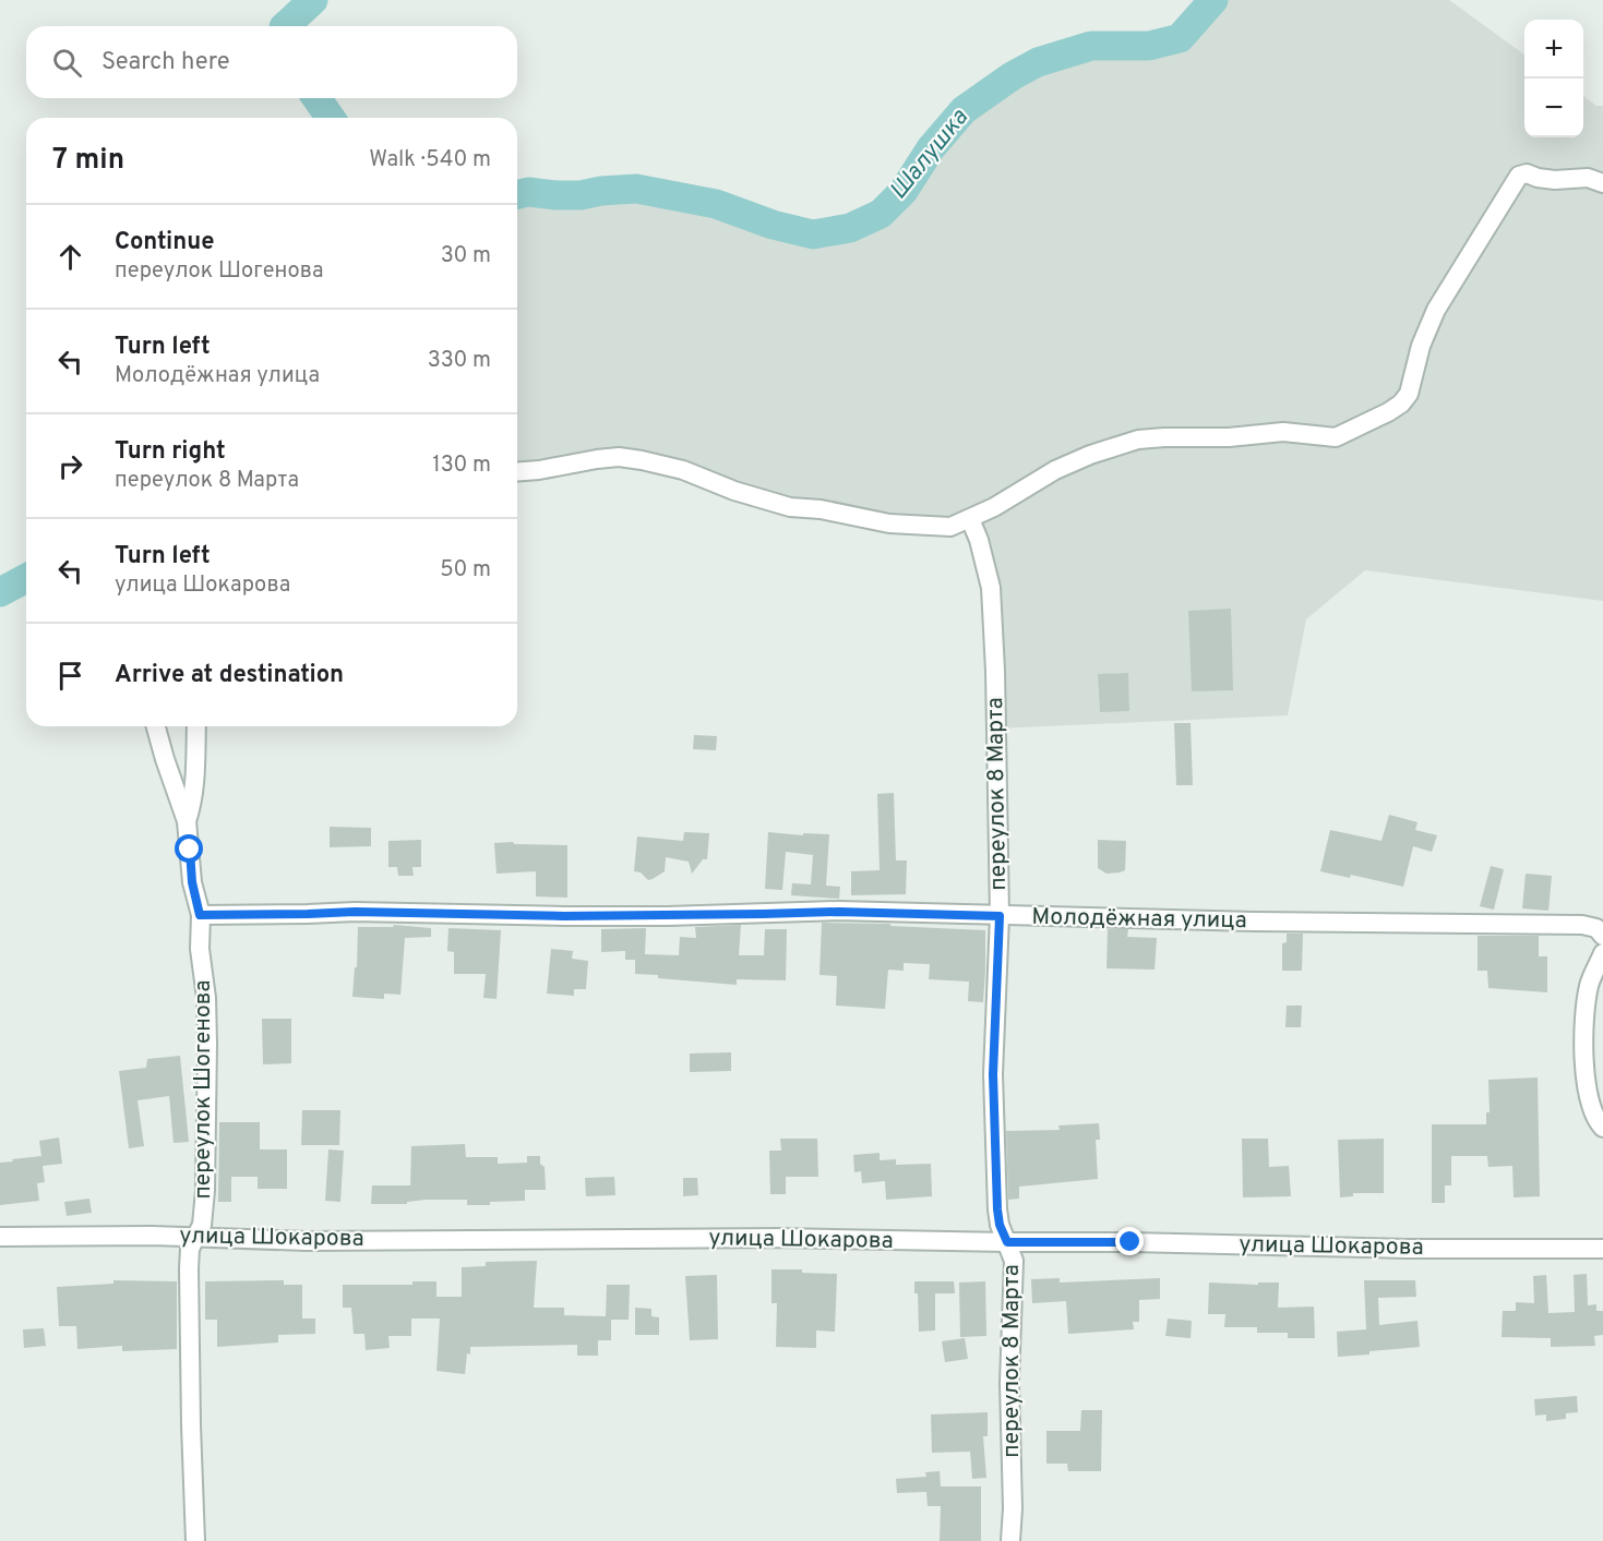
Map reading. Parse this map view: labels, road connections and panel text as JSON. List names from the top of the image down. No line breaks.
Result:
{"streets":{"street":["переулок 8 Марта","Молодёжная улица","переулок Шогенова","улица Шокарова"]},"crossings":[["переулок 8 Марта","Молодёжная улица"],["переулок 8 Марта","улица Шокарова"],["Молодёжная улица","переулок Шогенова"],["переулок Шогенова","улица Шокарова"]],"water":["Шалушка"],"page":{"map_buttons":["+","−"],"search":"Search here","heading":["7 min","Walk · 540 m"],"list":[["Continue","переулок Шогенова","30 m"],["Turn left","Молодёжная улица","330 m"],["Turn right","переулок 8 Марта","130 m"],["Turn left","улица Шокарова","50 m"],"Arrive at destination"]}}
